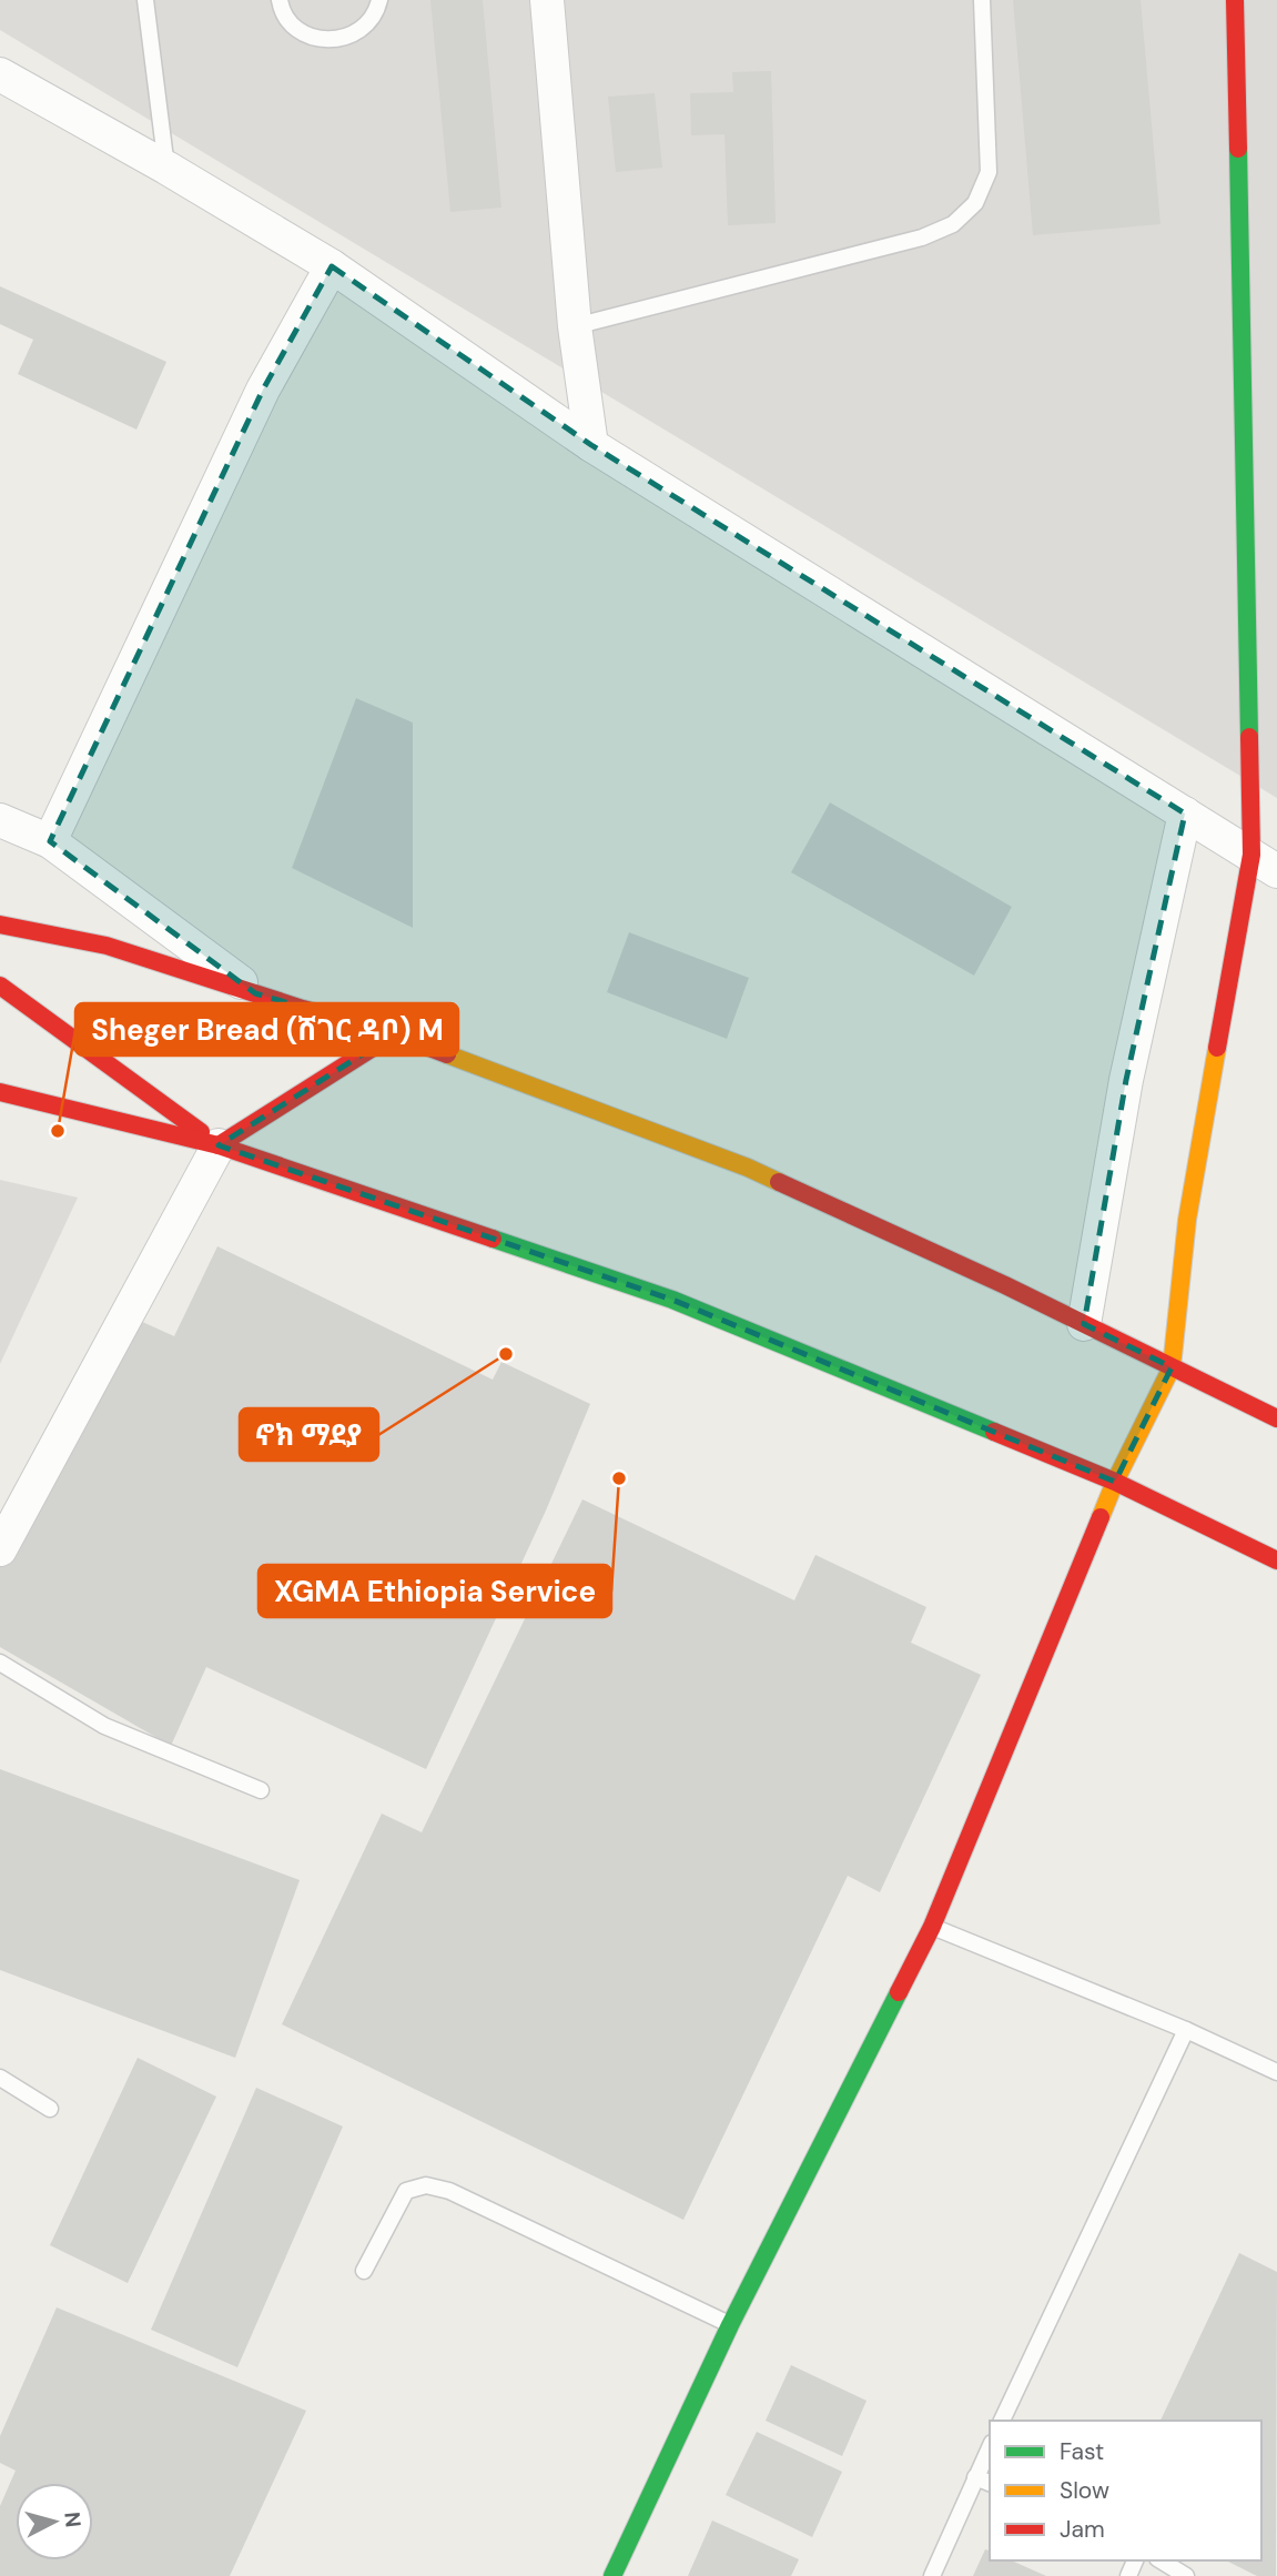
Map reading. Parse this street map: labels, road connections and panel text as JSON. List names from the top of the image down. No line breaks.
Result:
{"places":["Sheger Bread (ሸገር ዳቦ) M","ኖክ ማደያ","XGMA Ethiopia Service"],"legend":["Fast","Slow","Jam"],"north":"right"}
